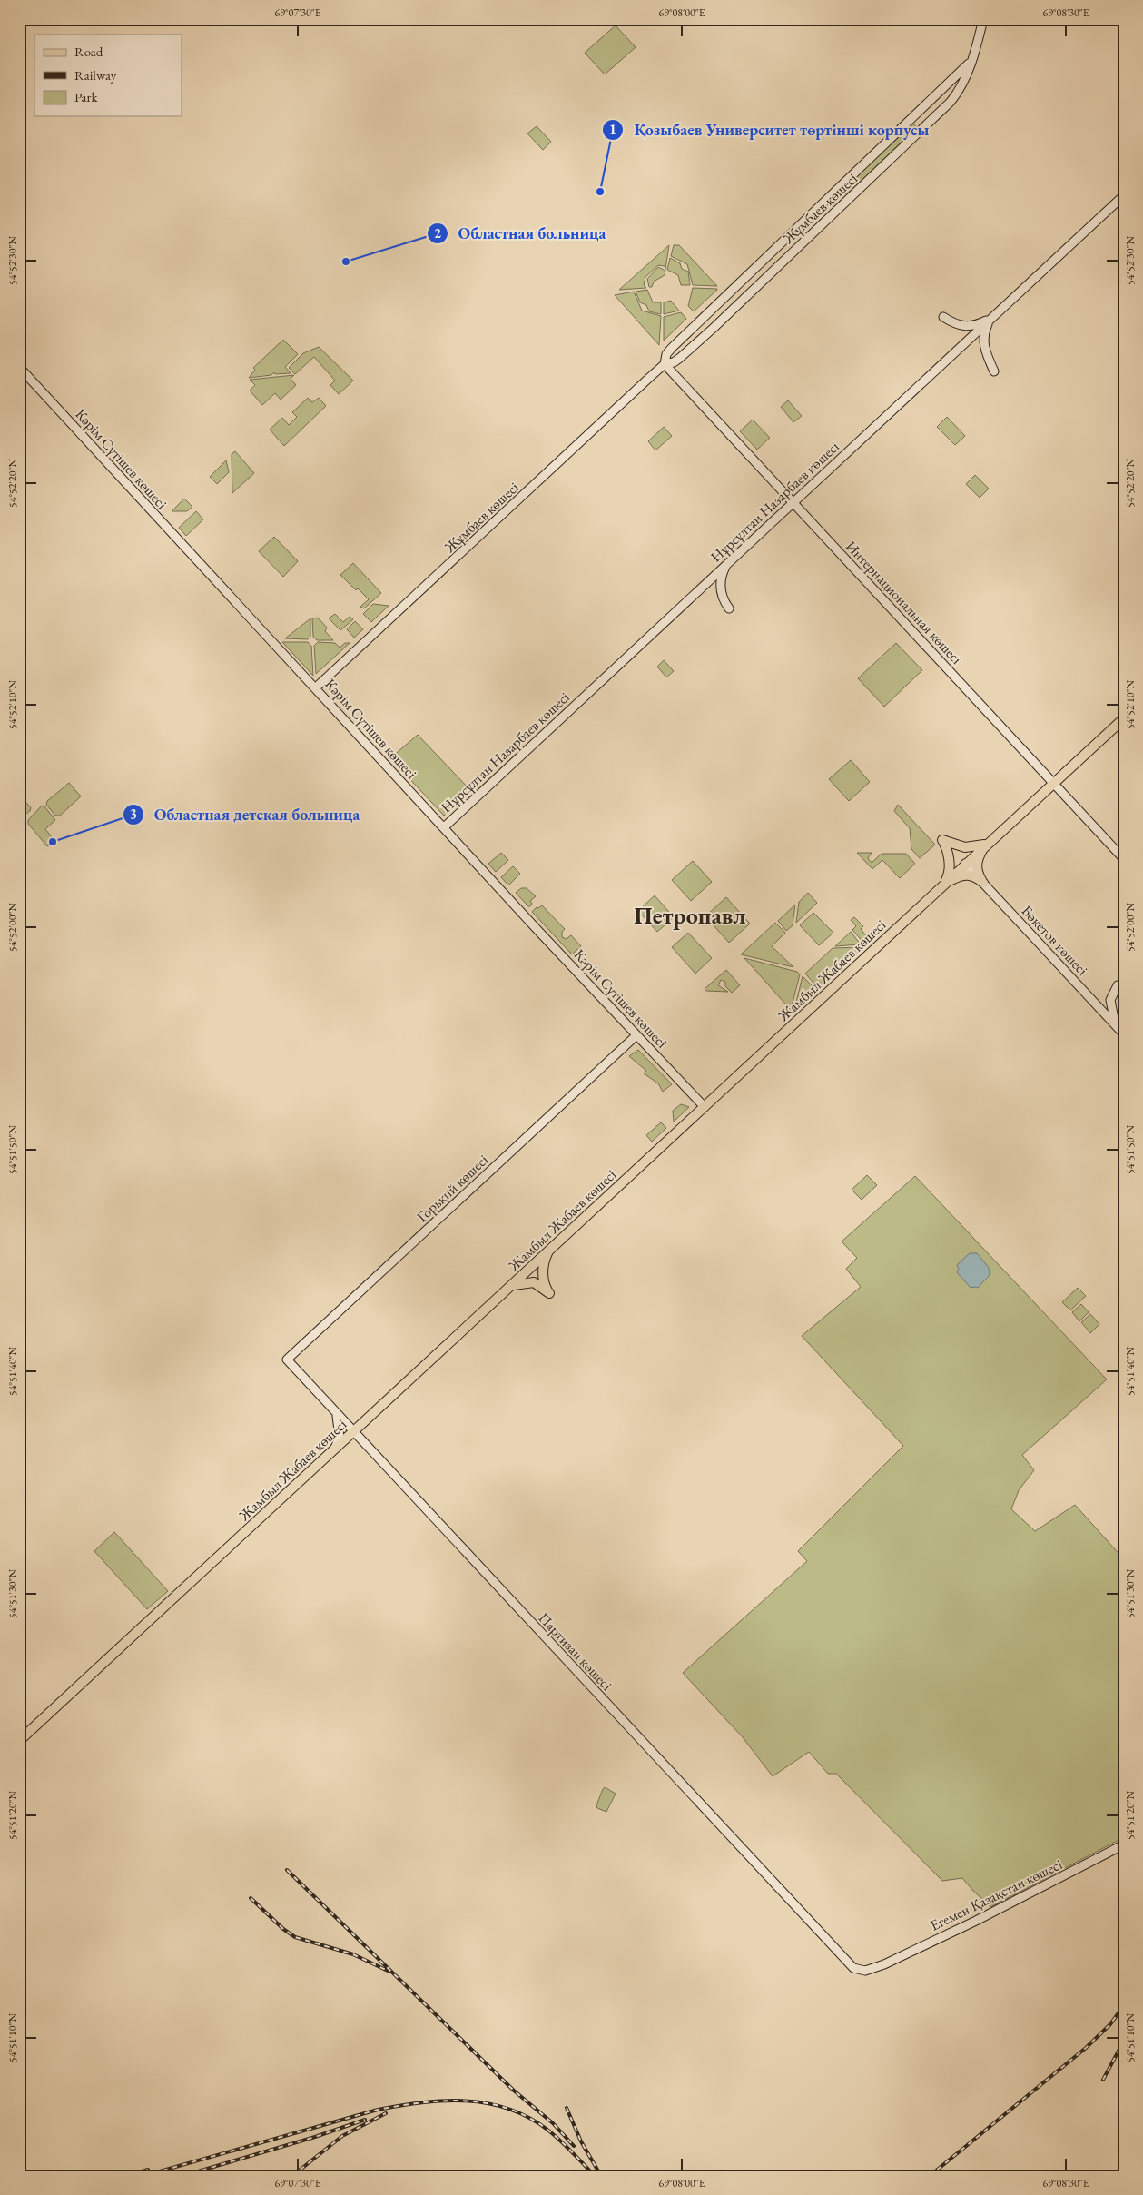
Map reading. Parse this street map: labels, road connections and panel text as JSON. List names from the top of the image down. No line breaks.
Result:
{"streets":{"main road":["Жұмбаев көшесі","Кәрім Сүтішев көшесі","Нұрсұлтан Назарбаев көшесі","Интернациональная көшесі","Бөкетов көшесі","Жамбыл Жабаев көшесі","Горький көшесі","Партизан көшесі","Егемен Қазақстан көшесі"]},"crossings":[["Жұмбаев көшесі","Кәрім Сүтішев көшесі"],["Жұмбаев көшесі","Интернациональная көшесі"],["Кәрім Сүтішев көшесі","Нұрсұлтан Назарбаев көшесі"],["Кәрім Сүтішев көшесі","Жамбыл Жабаев көшесі"],["Кәрім Сүтішев көшесі","Горький көшесі"],["Нұрсұлтан Назарбаев көшесі","Интернациональная көшесі"],["Интернациональная көшесі","Жамбыл Жабаев көшесі"],["Бөкетов көшесі","Жамбыл Жабаев көшесі"],["Жамбыл Жабаев көшесі","Партизан көшесі"],["Горький көшесі","Партизан көшесі"],["Партизан көшесі","Егемен Қазақстан көшесі"]],"districts":["Петропавл"],"places":["Қозыбаев Университет төртінші корпусы","Областная больница","Областная детская больница"],"legend":["Road","Railway","Park"],"coordinates":["69°07'30\"E","69°08'00\"E","69°08'30\"E","54°52'30\"N","54°52'20\"N","54°52'10\"N","54°52'00\"N","54°51'50\"N","54°51'40\"N","54°51'30\"N","54°51'20\"N","54°51'10\"N"]}
